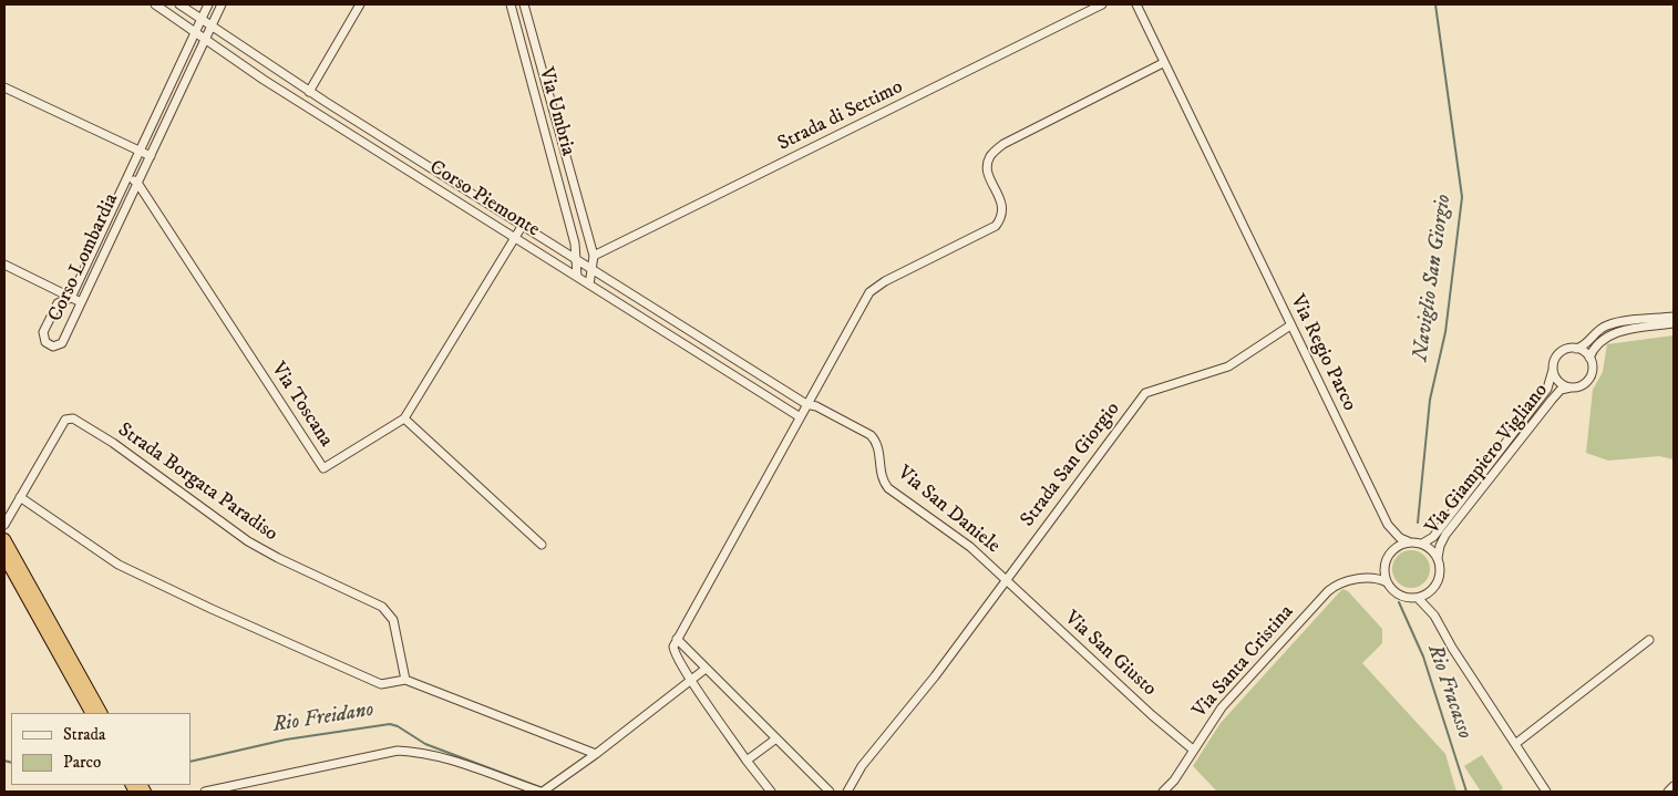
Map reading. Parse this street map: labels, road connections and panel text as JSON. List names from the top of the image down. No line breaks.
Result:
{"streets":{"street":["Via Umbria","Strada di Settimo","Corso Piemonte","Corso Lombardia","Via Regio Parco","Via Toscana","Via Giampiero Vigliano","Strada San Giorgio","Strada Borgata Paradiso","Via San Daniele","Via San Giusto","Via Santa Cristina"]},"crossings":[["Via Umbria","Strada di Settimo"],["Via Umbria","Corso Piemonte"],["Corso Piemonte","Corso Lombardia"],["Corso Piemonte","Via Toscana"],["Corso Piemonte","Via San Daniele"],["Corso Lombardia","Via Toscana"],["Via Regio Parco","Via Giampiero Vigliano"],["Via Regio Parco","Strada San Giorgio"],["Via Regio Parco","Via Santa Cristina"],["Via Giampiero Vigliano","Via Santa Cristina"],["Strada San Giorgio","Via San Daniele"],["Strada San Giorgio","Via San Giusto"],["Via San Daniele","Via San Giusto"],["Via San Giusto","Via Santa Cristina"]],"water":["Naviglio San Giorgio","Rio Fracasso","Rio Freidano"],"legend":["Strada","Parco"]}
